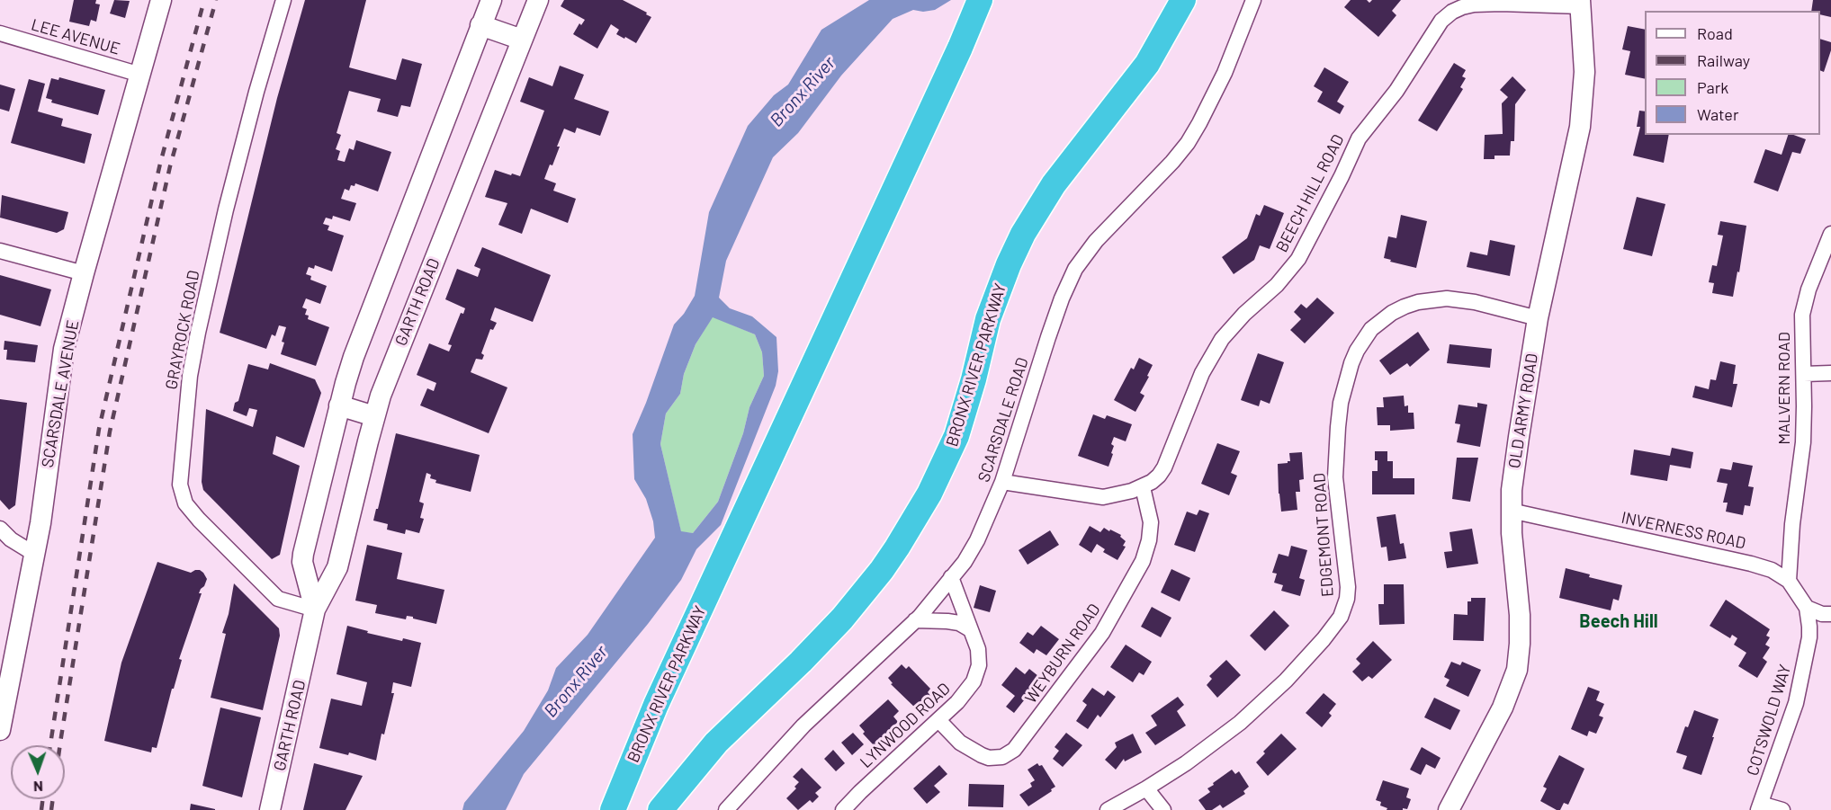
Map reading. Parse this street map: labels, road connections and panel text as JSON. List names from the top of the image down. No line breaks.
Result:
{"streets":{"highway":["BRONX RIVER PARKWAY"],"street":["LEE AVENUE","BEECH HILL ROAD","GARTH ROAD","GRAYROCK ROAD","MALVERN ROAD","SCARSDALE AVENUE","OLD ARMY ROAD","SCARSDALE ROAD","INVERNESS ROAD","EDGEMONT ROAD","WEYBURN ROAD","COTSWOLD WAY","LYNWOOD ROAD"]},"crossings":[["LEE AVENUE","SCARSDALE AVENUE"],["BEECH HILL ROAD","OLD ARMY ROAD"],["BEECH HILL ROAD","SCARSDALE ROAD"],["BEECH HILL ROAD","WEYBURN ROAD"],["GARTH ROAD","GRAYROCK ROAD"],["MALVERN ROAD","INVERNESS ROAD"],["OLD ARMY ROAD","INVERNESS ROAD"],["OLD ARMY ROAD","EDGEMONT ROAD"],["SCARSDALE ROAD","LYNWOOD ROAD"],["INVERNESS ROAD","COTSWOLD WAY"],["WEYBURN ROAD","LYNWOOD ROAD"]],"districts":["Beech Hill"],"water":["Bronx River"],"legend":["Road","Railway","Park","Water"],"north":"bottom"}
